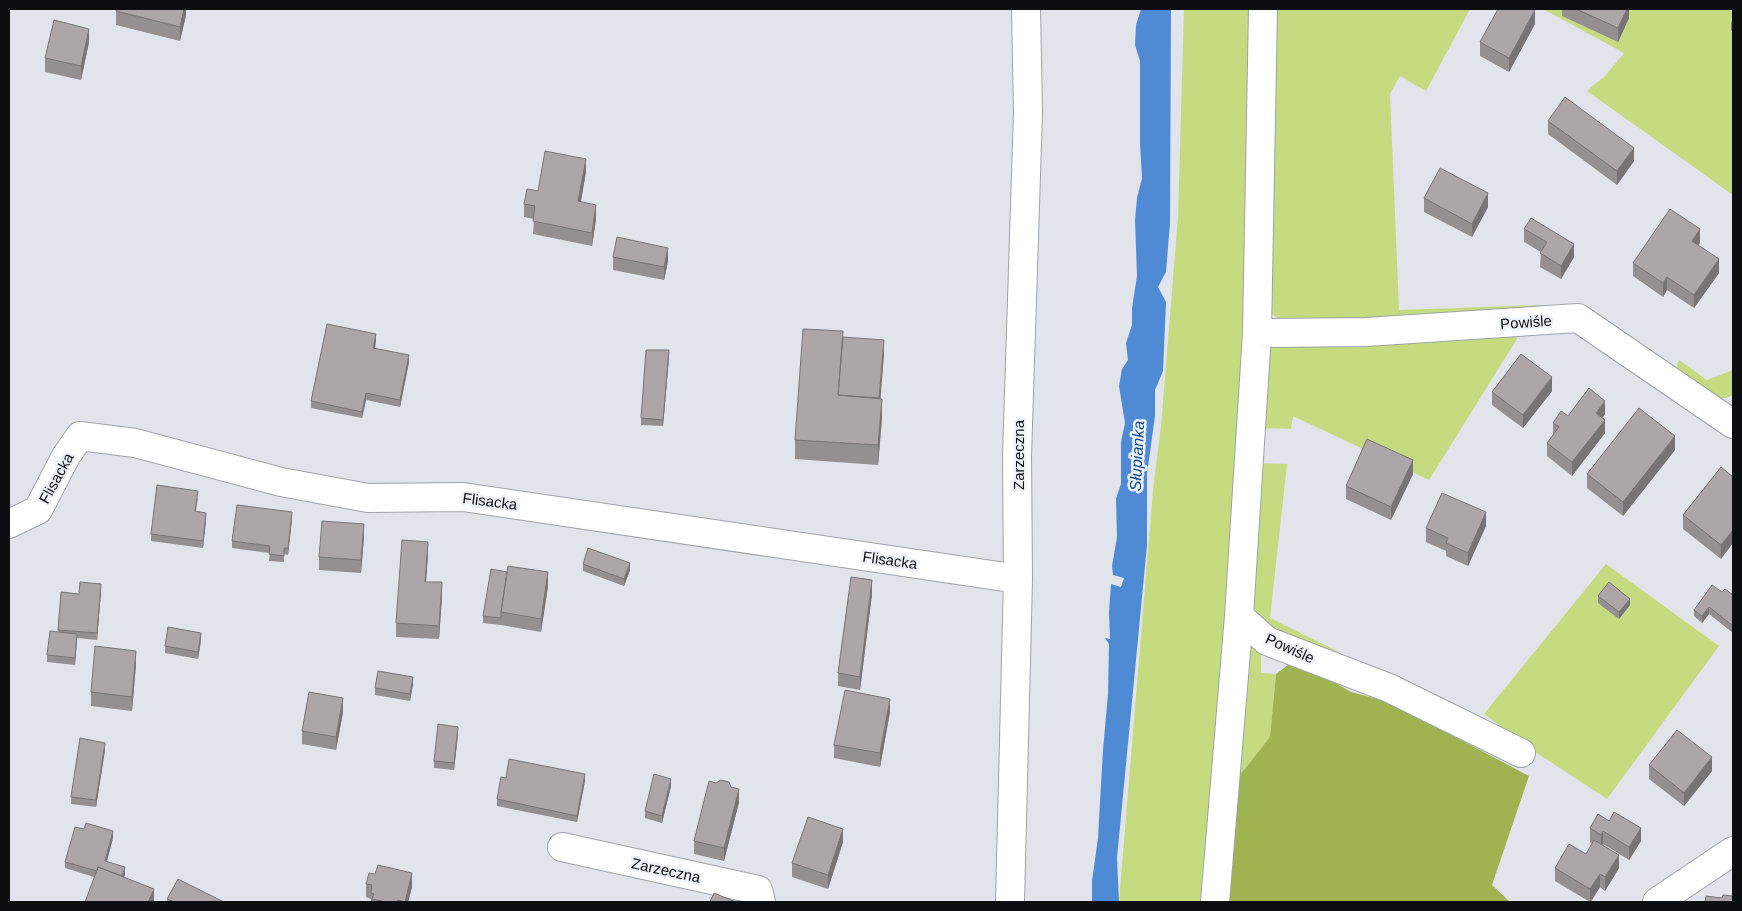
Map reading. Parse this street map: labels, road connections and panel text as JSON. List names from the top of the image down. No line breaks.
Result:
{"streets":{"street":["Powiśle","Zarzeczna","Flisacka"]},"crossings":[["Zarzeczna","Flisacka"]],"water":["Słupianka"]}
